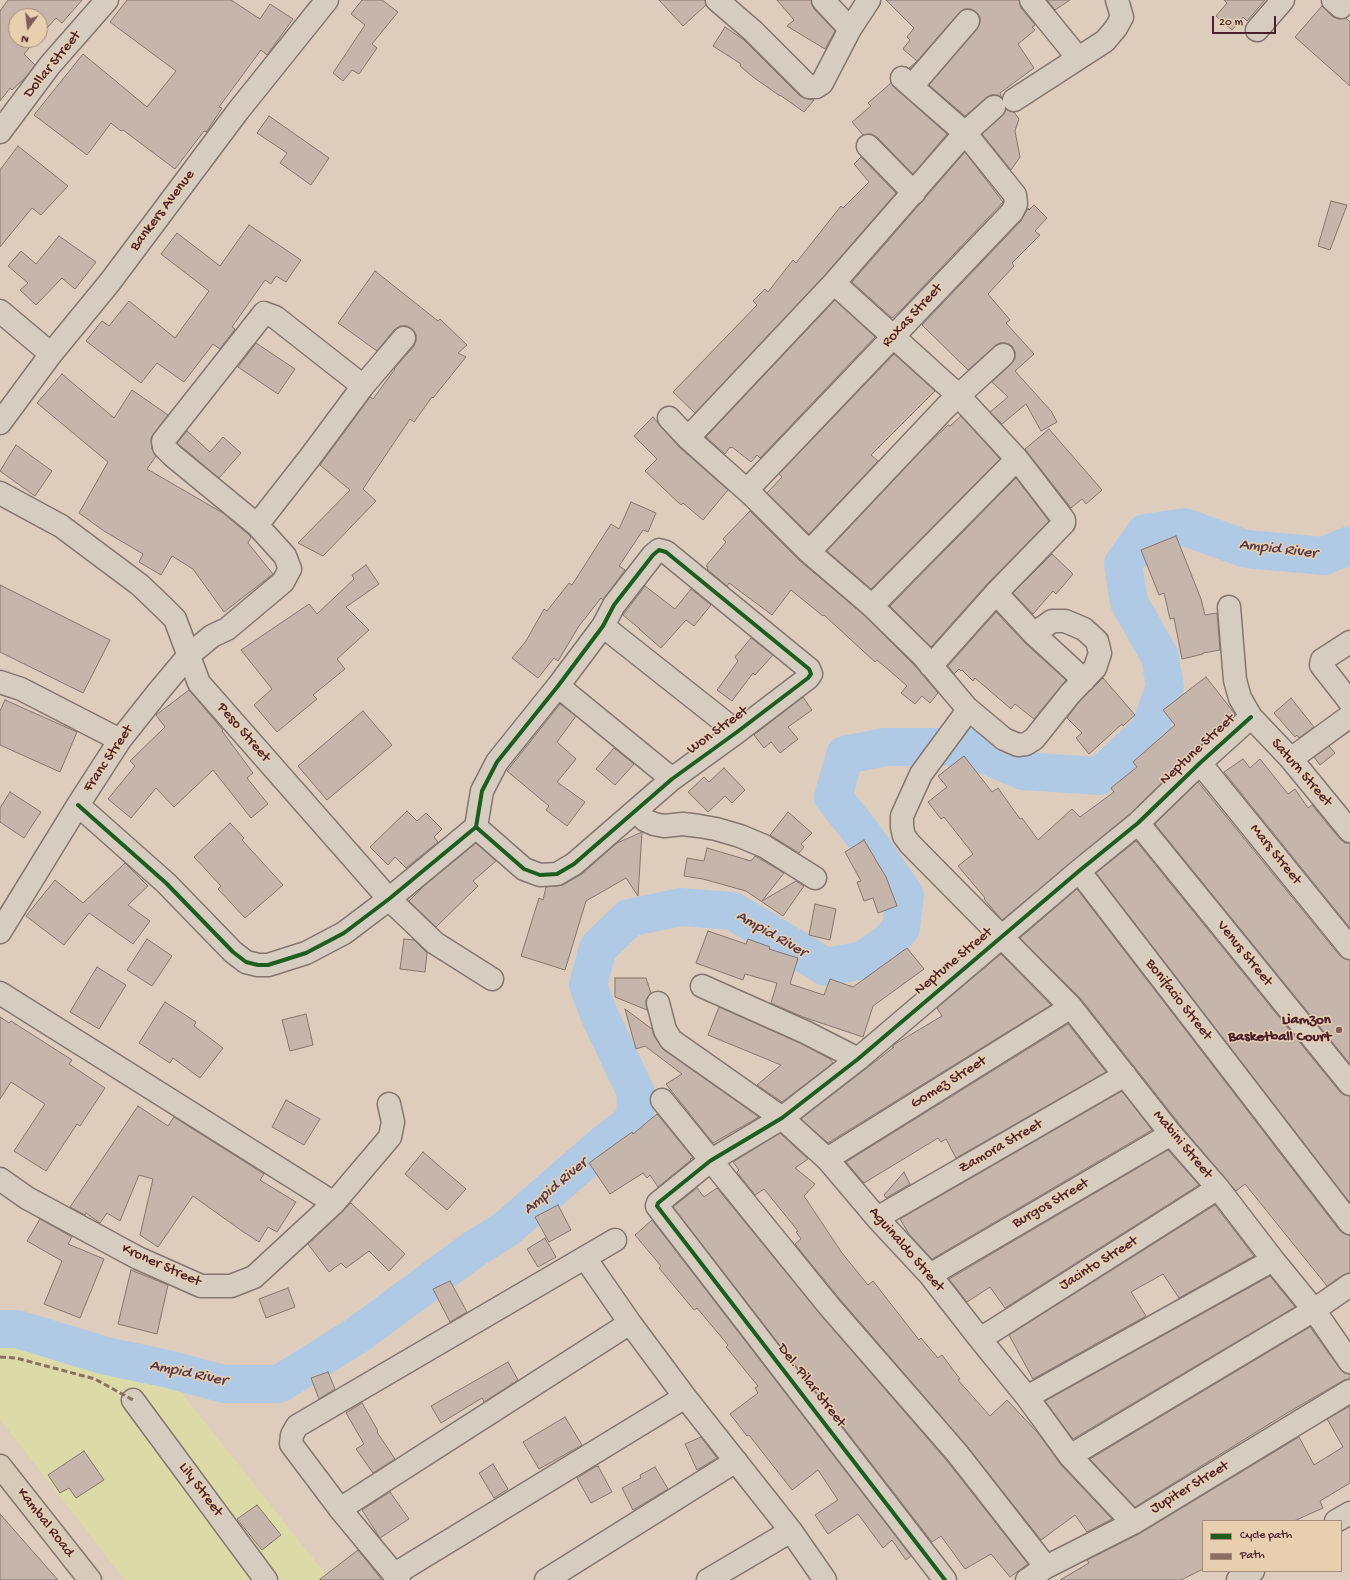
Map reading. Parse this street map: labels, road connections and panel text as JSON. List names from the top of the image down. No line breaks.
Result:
{"streets":{"main road":["Kambal Road"],"street":["Dollar Street","Bankers Avenue","Roxas Street","Won Street","Peso Street","Neptune Street","Franc Street","Saturn Street","Mars Street","Venus Street","Bonifacio Street","Gomez Street","Mabini Street","Zamora Street","Burgos Street","Aguinaldo Street","Jacinto Street","Kroner Street","Del. Pilar Street","Jupiter Street","Lily Street"]},"crossings":[["Peso Street","Franc Street"],["Neptune Street","Saturn Street"],["Neptune Street","Mars Street"],["Neptune Street","Venus Street"],["Neptune Street","Bonifacio Street"],["Neptune Street","Mabini Street"],["Neptune Street","Aguinaldo Street"],["Neptune Street","Del. Pilar Street"],["Gomez Street","Mabini Street"],["Gomez Street","Aguinaldo Street"],["Mabini Street","Zamora Street"],["Mabini Street","Burgos Street"],["Mabini Street","Jacinto Street"],["Zamora Street","Aguinaldo Street"],["Burgos Street","Aguinaldo Street"],["Aguinaldo Street","Jacinto Street"],["Aguinaldo Street","Jupiter Street"]],"water":["Ampid River"],"places":["Liamzon Basketball Court"],"legend":["Cycle path","Path"],"scale_bar":"20 m","north":"bottom"}
